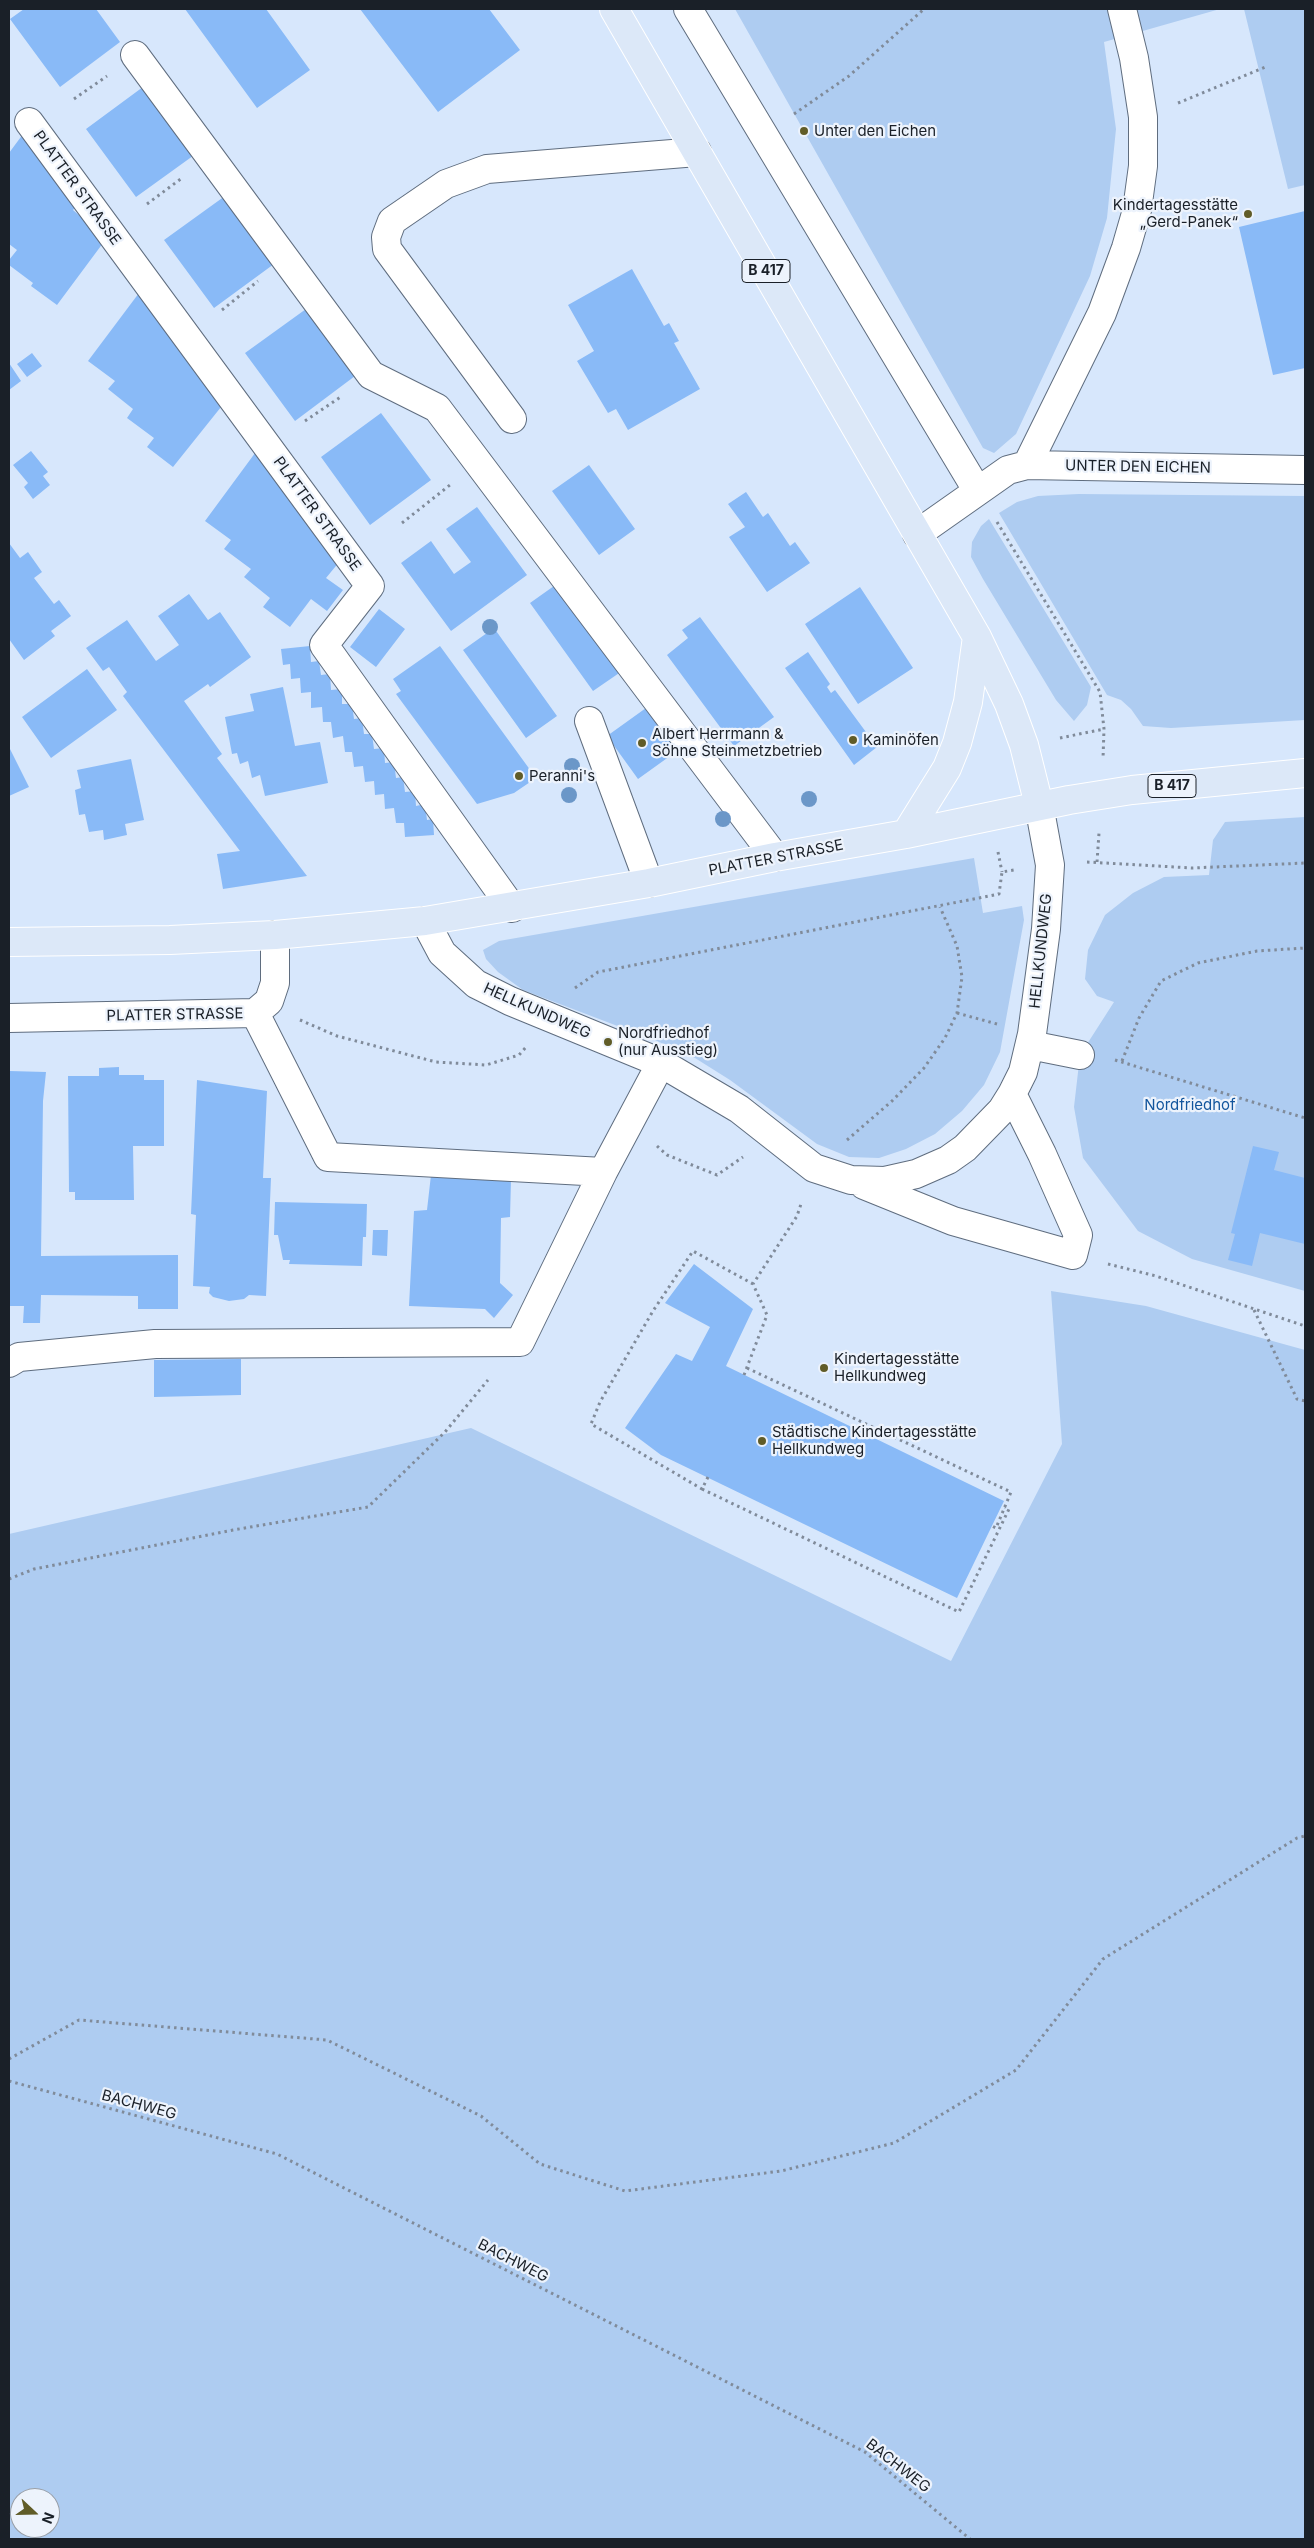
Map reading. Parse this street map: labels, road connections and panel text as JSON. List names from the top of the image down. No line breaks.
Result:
{"streets":{"main road":["PLATTER STRASSE","B 417"],"street":["UNTER DEN EICHEN","HELLKUNDWEG"],"path":["BACHWEG"]},"crossings":[["PLATTER STRASSE","B 417"],["PLATTER STRASSE","HELLKUNDWEG"],["B 417","UNTER DEN EICHEN"],["B 417","HELLKUNDWEG"]],"parks":["Nordfriedhof"],"places":["Unter den Eichen","Kindertagesstätte „Gerd-Panek“","Kaminöfen","Albert Herrmann & Söhne Steinmetzbetrieb","Peranni's","Nordfriedhof (nur Ausstieg)","Kindertagesstätte Hellkundweg","Städtische Kindertagesstätte Hellkundweg"],"north":"right"}
